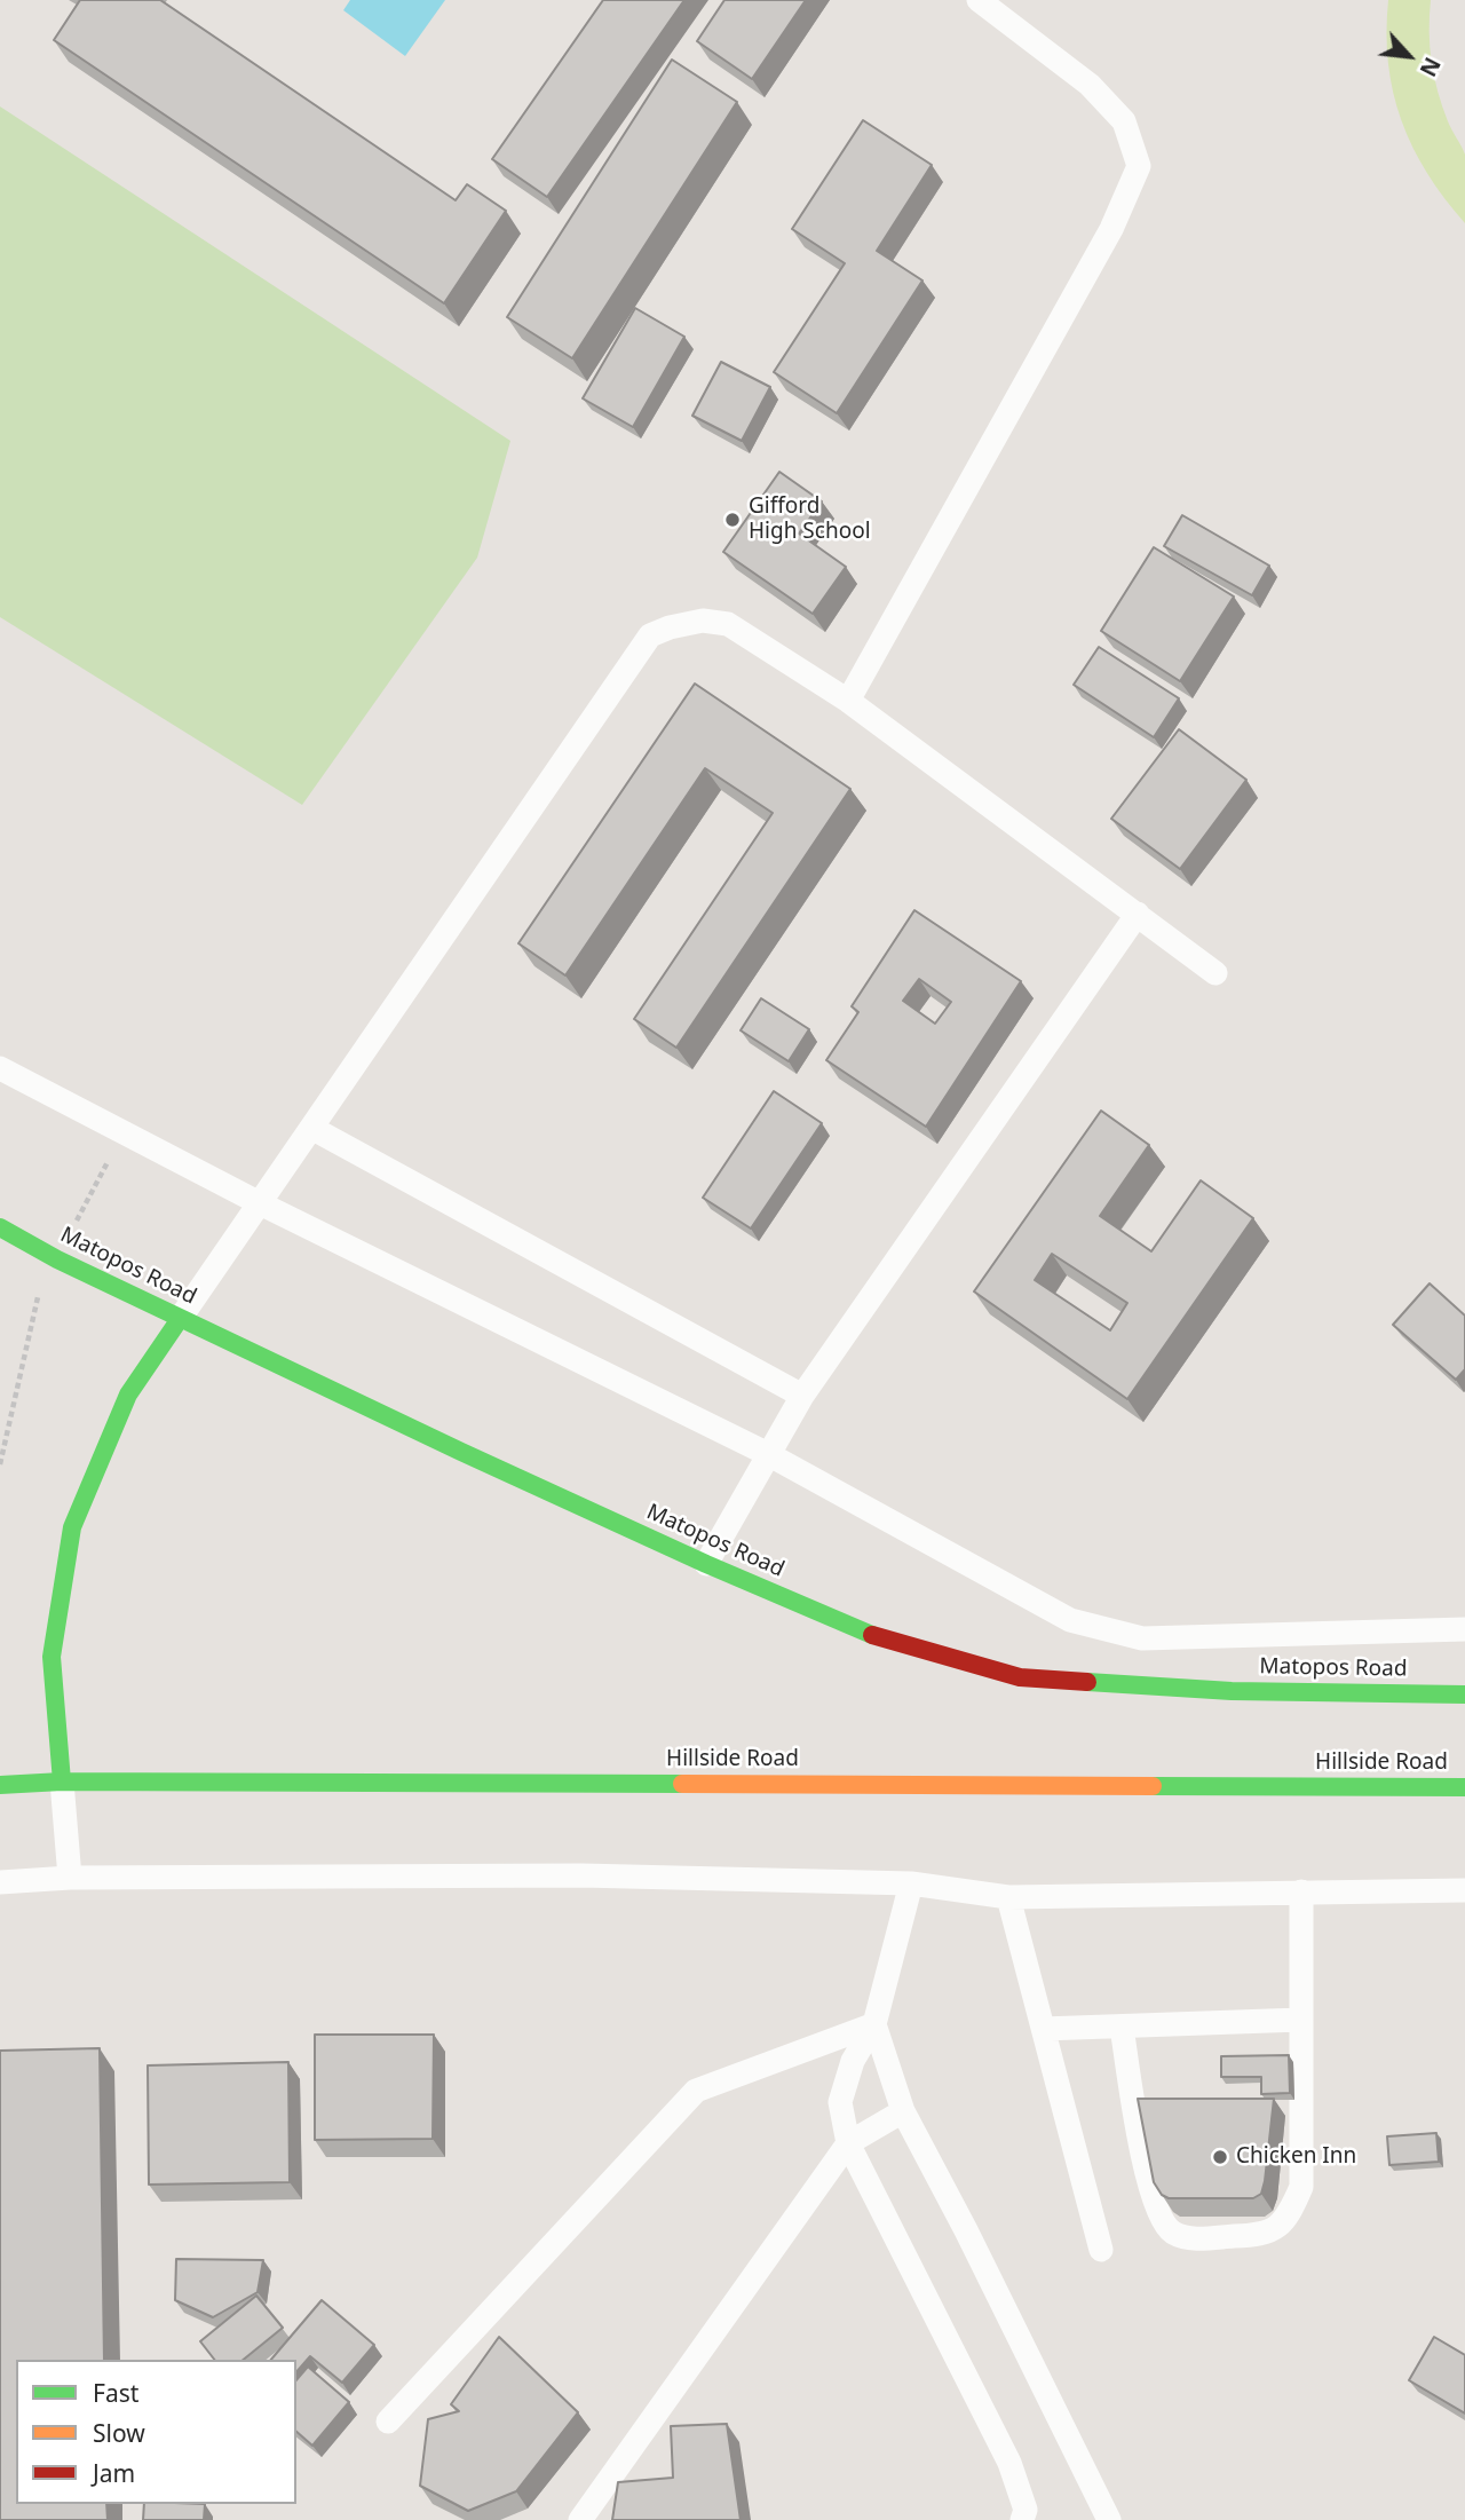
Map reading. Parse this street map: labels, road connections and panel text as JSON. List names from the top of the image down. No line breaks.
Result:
{"streets":{"street":["Matopos Road","Hillside Road"]},"places":["Gifford High School","Chicken Inn"],"legend":["Fast","Slow","Jam"],"north":"bottom right"}
